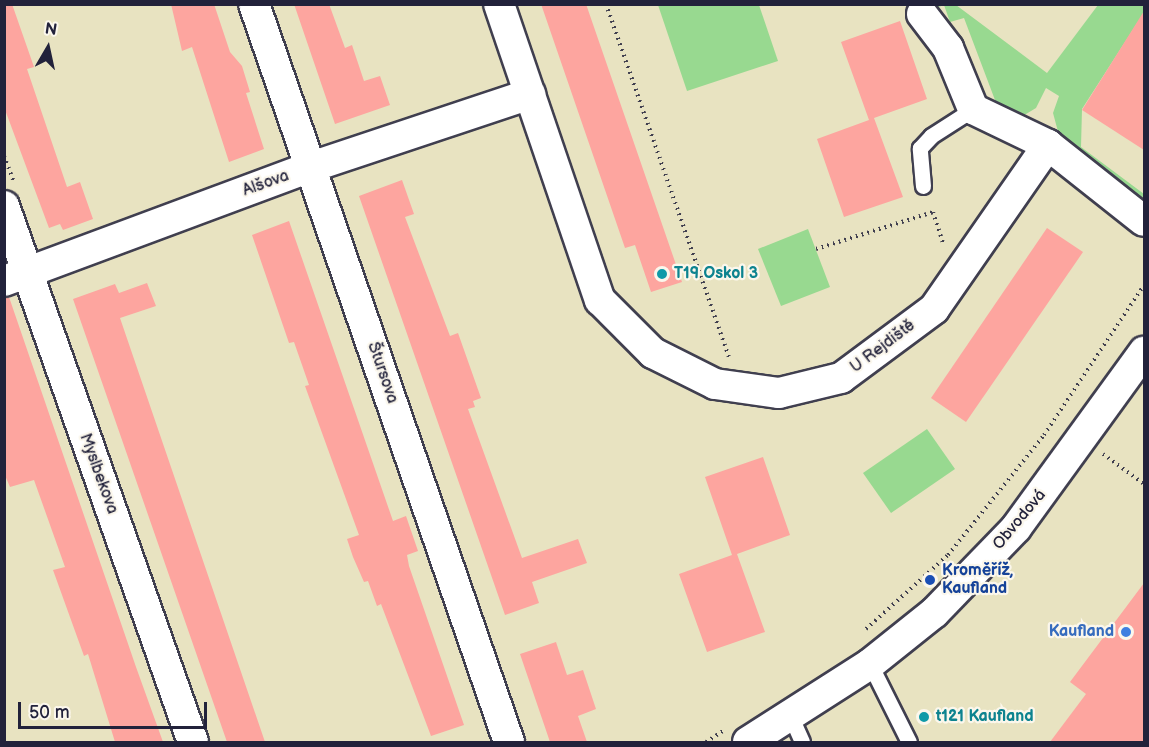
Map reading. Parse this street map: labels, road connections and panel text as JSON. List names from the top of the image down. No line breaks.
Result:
{"streets":{"street":["Alšova","U Rejdiště","Štursova","Myslbekova","Obvodová"]},"crossings":[["Alšova","U Rejdiště"],["Alšova","Štursova"],["Alšova","Myslbekova"]],"places":["T19 Oskol 3","Kroměříž, Kaufland","Kaufland","t121 Kaufland"],"scale_bar":"50 m","north":"top"}
